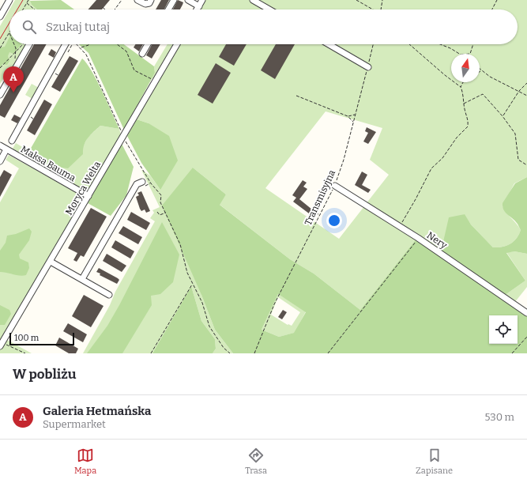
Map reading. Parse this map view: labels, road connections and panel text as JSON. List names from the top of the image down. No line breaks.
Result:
{"streets":{"street":["Maksa Bauma","Moryca Welta","Nery"],"path":["Transmisyjna"]},"crossings":[["Maksa Bauma","Moryca Welta"],["Transmisyjna","Nery"]],"scale_bar":"100 m","north":"top","page":{"search":"Szukaj tutaj","pins":"A","scale":"100 m","heading":"W pobliżu","list":[{"mark":"A","name":"Galeria Hetmańska","note":"Supermarket","value":"530 m"}],"nav":["Mapa","Trasa","Zapisane"]}}
